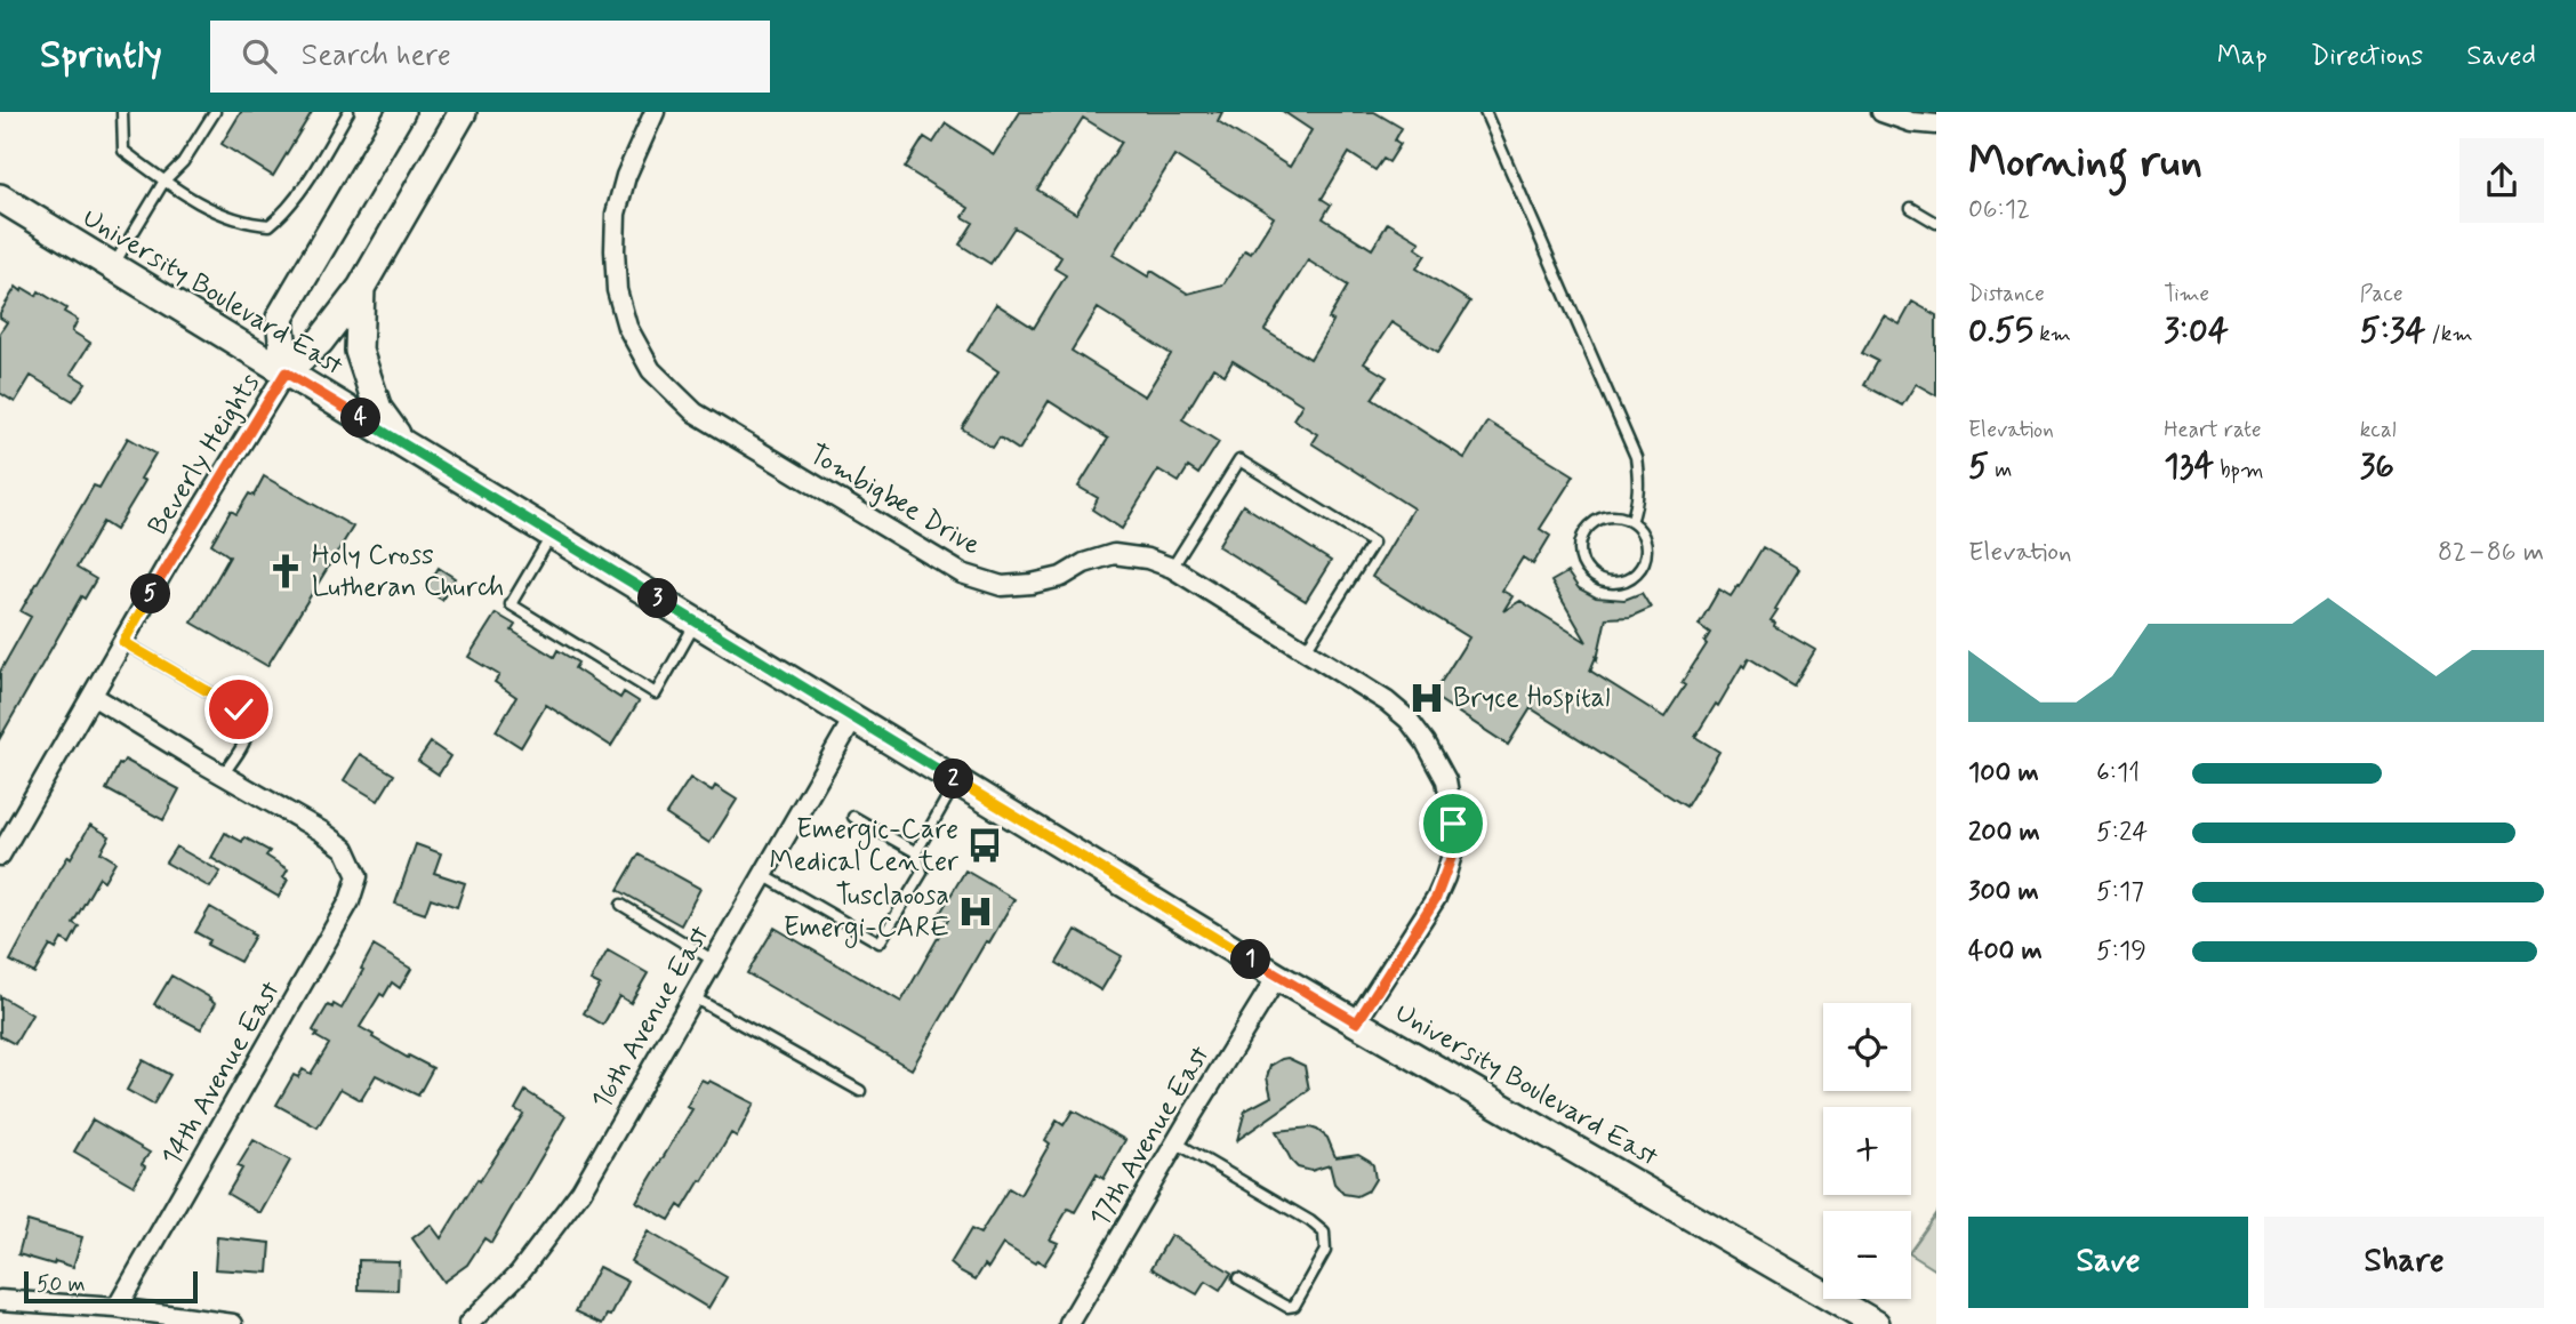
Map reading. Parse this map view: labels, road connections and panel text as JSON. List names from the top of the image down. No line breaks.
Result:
{"streets":{"main road":["University Boulevard East"],"street":["Beverly Heights","Tombigbee Drive","16th Avenue East","14th Avenue East","17th Avenue East"]},"crossings":[["University Boulevard East","Beverly Heights"],["University Boulevard East","Tombigbee Drive"],["University Boulevard East","16th Avenue East"],["University Boulevard East","17th Avenue East"]],"places":{"church":["Holy Cross Lutheran Church"],"hospital":["Bryce Hospital","Tusclaoosa Emergi-CARE"],"bus stop":["Emergic-Care Medical Center"]},"scale_bar":"50 m","page":{"header":"Sprintly","search":"Search here","nav":["Map","Directions","Saved"],"heading":["Morning run","06:12"],"stats":[["Distance","0.55 km"],["Time","3:04"],["Pace","5:34 /km"],["Elevation","5 m"],["Heart rate","134 bpm"],["kcal","36"]],"pins":["4","5","3","2","1"],"chart":["Elevation","82–86 m"],"list":[{"name":"100 m","note":"6:11"},{"name":"200 m","note":"5:24"},{"name":"300 m","note":"5:17"},{"name":"400 m","note":"5:19"}],"map_buttons":["+","−"],"buttons":["Save","Share"],"scale":"50 m"}}
